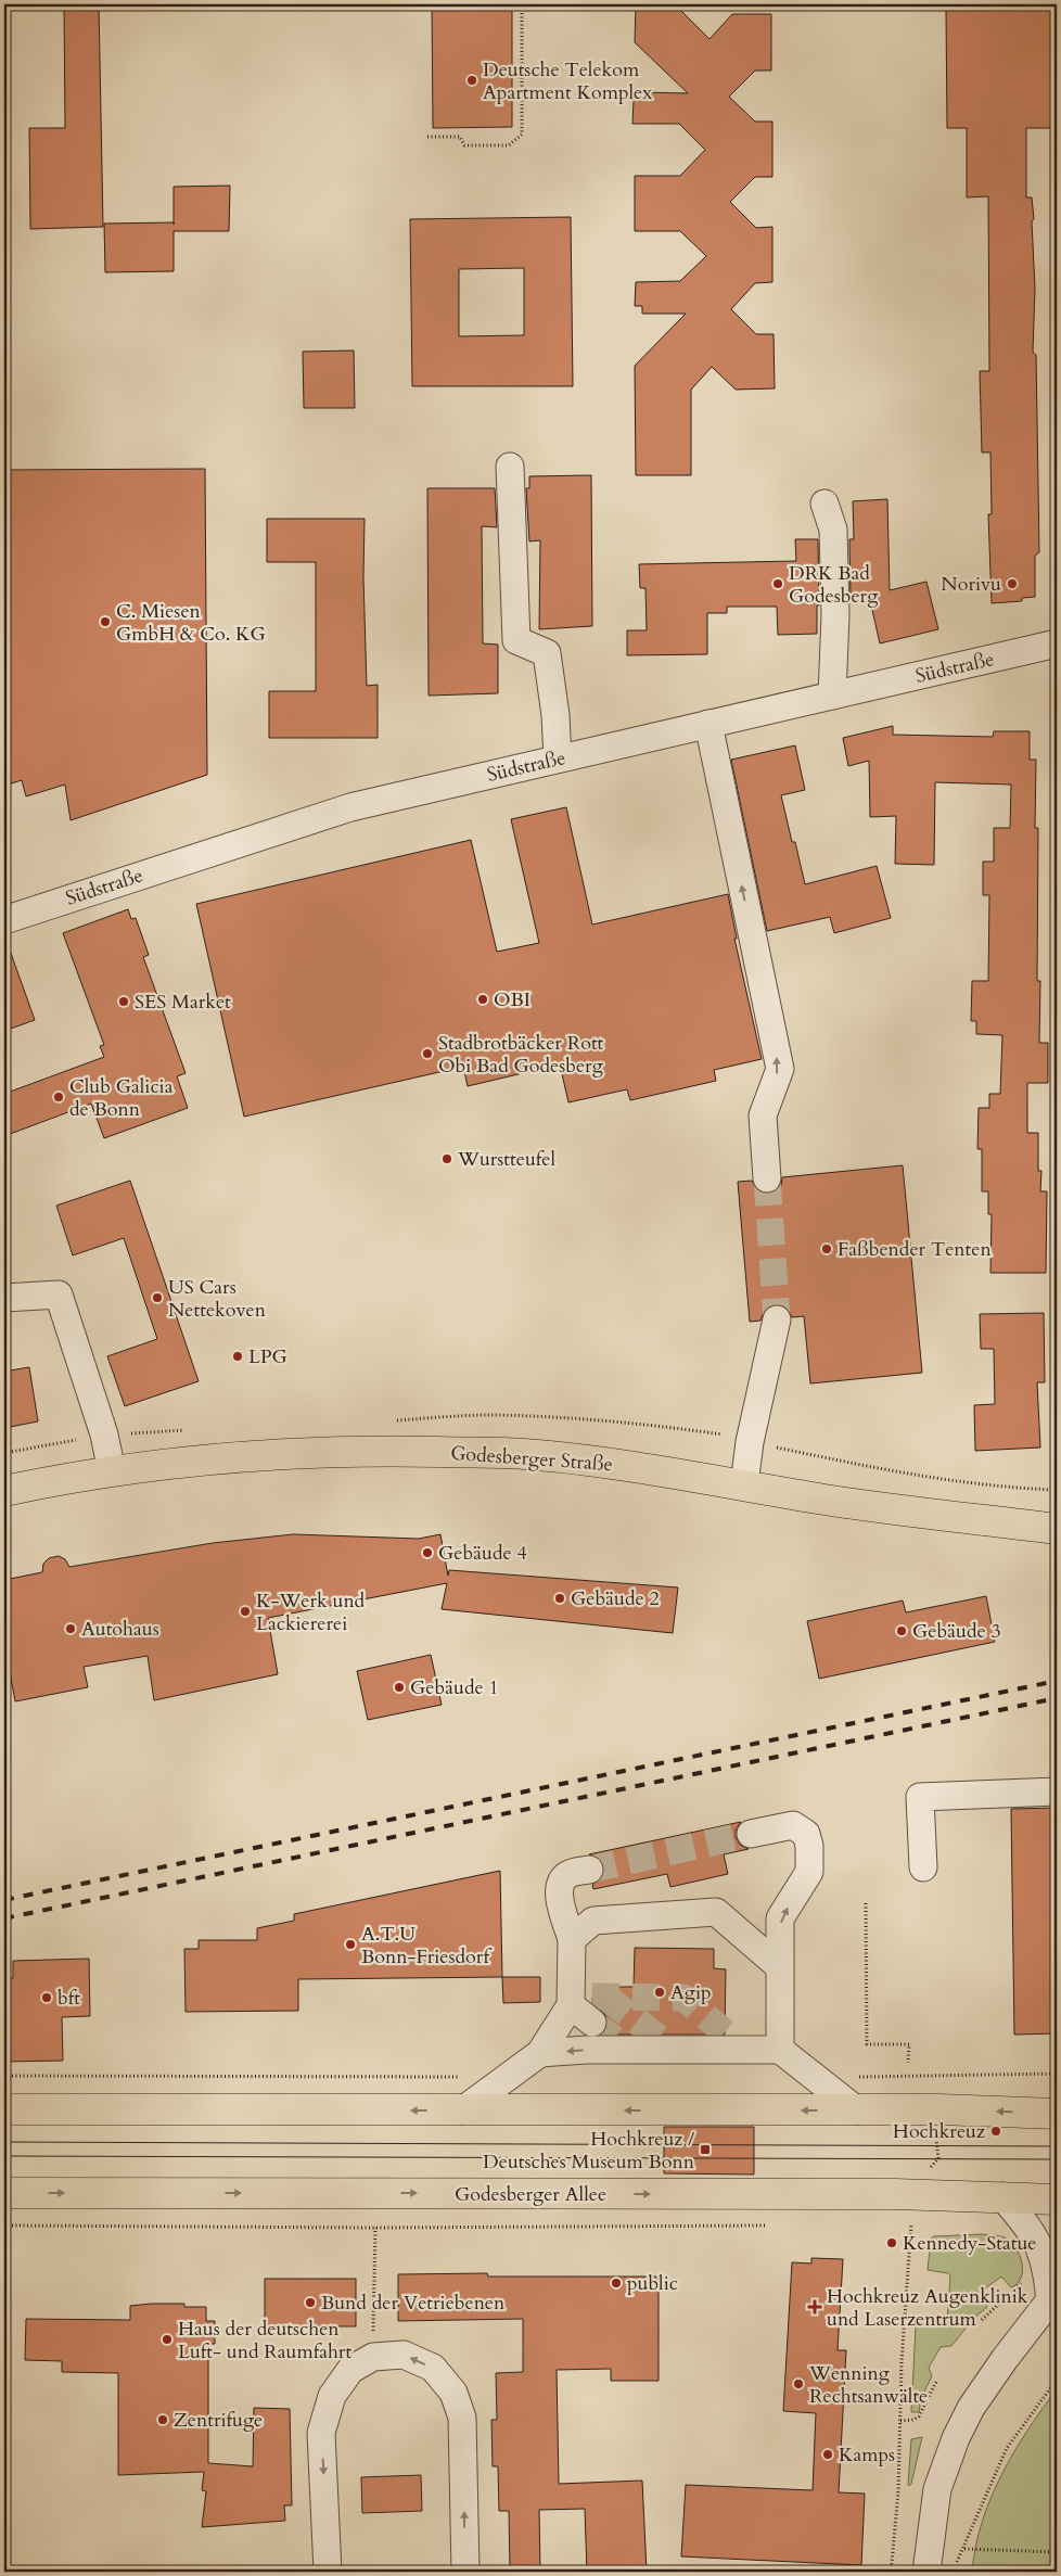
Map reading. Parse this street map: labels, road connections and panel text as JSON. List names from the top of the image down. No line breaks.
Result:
{"streets":{"main road":["Godesberger Straße","Godesberger Allee"],"street":["Südstraße"]},"places":{"other":["Deutsche Telekom Apartment Komplex","DRK Bad Godesberg","Norivu","C. Miesen GmbH & Co. KG","OBI","SES Market","Stadbrotbäcker Rott Obi Bad Godesberg","Club Galicia de Bonn","Wurstteufel","Faßbender Tenten","US Cars Nettekoven","LPG","Gebäude 4","Gebäude 2","K-Werk und Lackiererei","Autohaus","Gebäude 3","Gebäude 1","A.T.U Bonn-Friesdorf","Agip","bft","Hochkreuz","Kennedy-Statue","public","Bund der Vetriebenen","Haus der deutschen Luft- und Raumfahrt","Wenning Rechtsanwälte","Zentrifuge","Kamps"],"transit":["Hochkreuz / Deutsches Museum Bonn"],"health":["Hochkreuz Augenklinik und Laserzentrum"]}}
